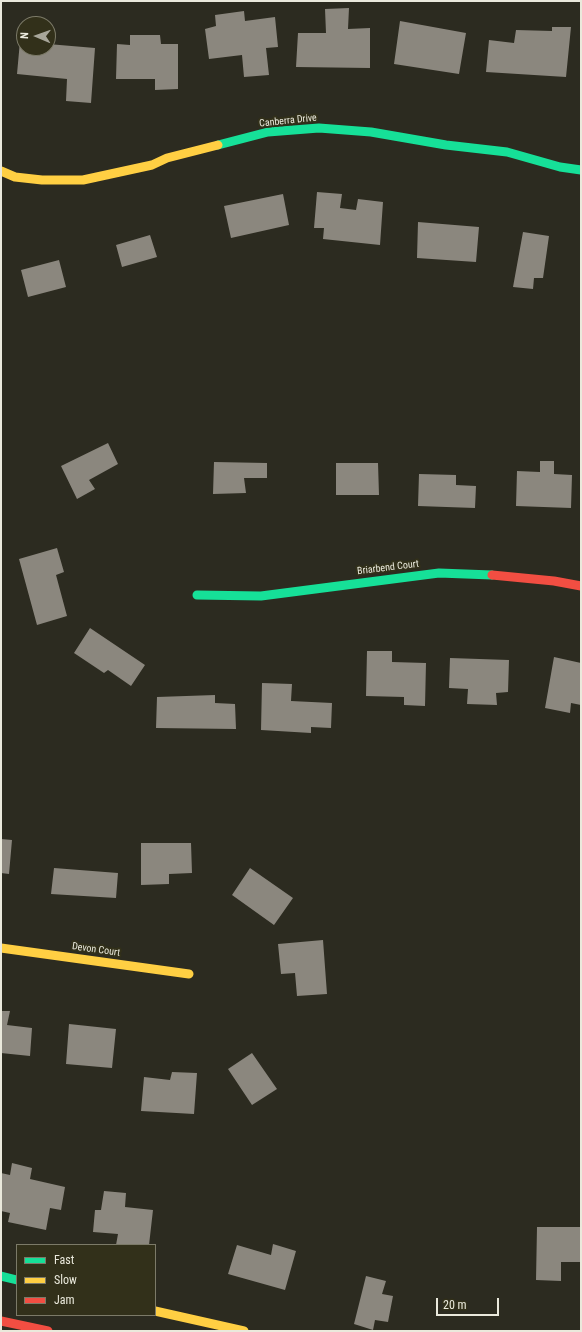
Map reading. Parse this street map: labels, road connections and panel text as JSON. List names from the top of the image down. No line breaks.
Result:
{"streets":{"street":["Canberra Drive","Briarbend Court","Devon Court"]},"legend":["Fast","Slow","Jam"],"scale_bar":"20 m","north":"left"}
